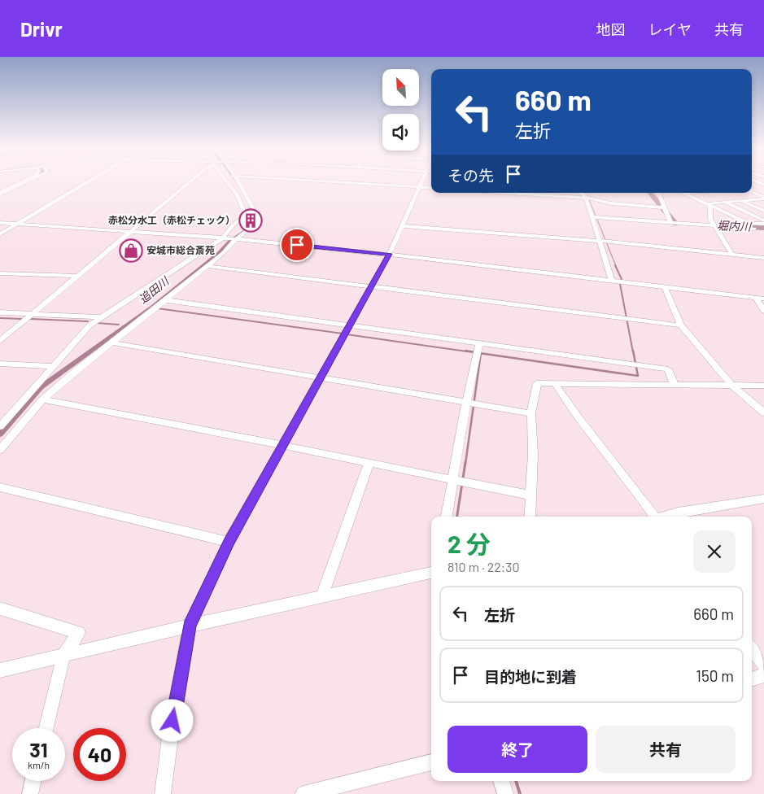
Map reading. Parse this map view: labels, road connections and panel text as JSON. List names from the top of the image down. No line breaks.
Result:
{"water":["堀内川","追田川"],"places":{"building":["赤松分水工（赤松チェック）"],"shop":["安城市総合斎苑"]},"north":"top left","page":{"header":"Drivr","nav":["地図","レイヤ","共有"],"turn":["660 m","左折"],"then":"その先","heading":["2 分","810 m · 22:30"],"list":[{"name":"左折","value":"660 m"},{"name":"目的地に到着","value":"150 m"}],"buttons":["終了","共有"],"speed":"31 km/h","limit":"40"}}
